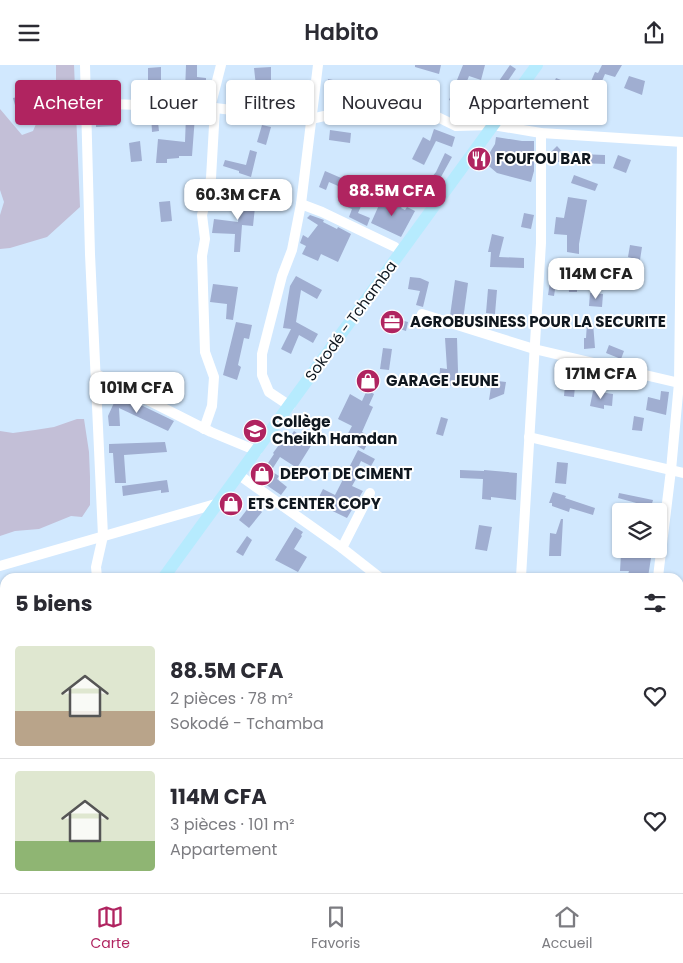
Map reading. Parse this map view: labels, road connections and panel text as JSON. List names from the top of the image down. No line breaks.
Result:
{"streets":{"main road":["Sokodé - Tchamba"]},"places":{"restaurant":["FOUFOU BAR"],"office":["AGROBUSINESS POUR LA SECURITE"],"shop":["GARAGE JEUNE","DEPOT DE CIMENT","ETS CENTER COPY"],"school or university":["Collège Cheikh Hamdan"]},"page":{"header":"Habito","chip":["Acheter","Louer","Filtres","Nouveau","Appartement"],"price":["88.5M CFA","60.3M CFA","114M CFA","171M CFA","101M CFA"],"heading":"5 biens","list":[{"name":"88.5M CFA","note":"2 pièces · 78 m² · Sokodé - Tchamba"},{"name":"114M CFA","note":"3 pièces · 101 m² · Appartement"}],"tabs":["Carte","Favoris","Accueil"]}}
